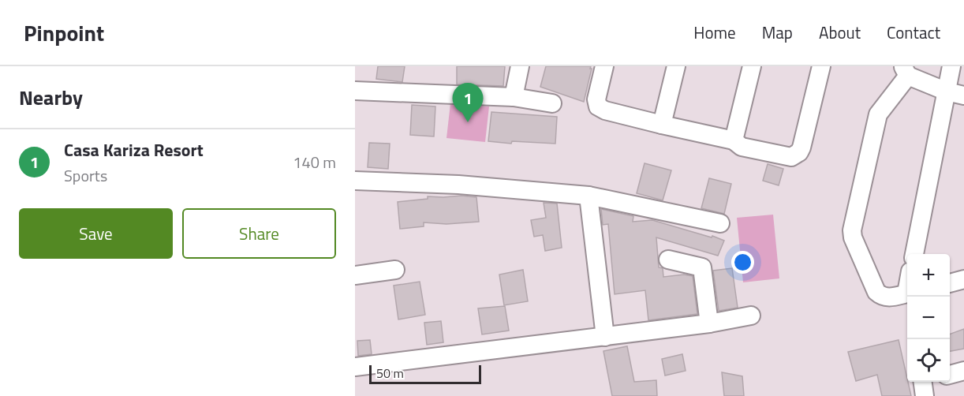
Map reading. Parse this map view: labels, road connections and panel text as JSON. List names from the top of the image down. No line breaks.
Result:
{"scale_bar":"50 m","page":{"header":"Pinpoint","nav":["Home","Map","About","Contact"],"heading":"Nearby","pins":"1","list":[{"mark":"1","name":"Casa Kariza Resort","note":"Sports","value":"140 m"}],"buttons":["Save","Share"],"map_buttons":["+","−"],"scale":"50 m"}}
